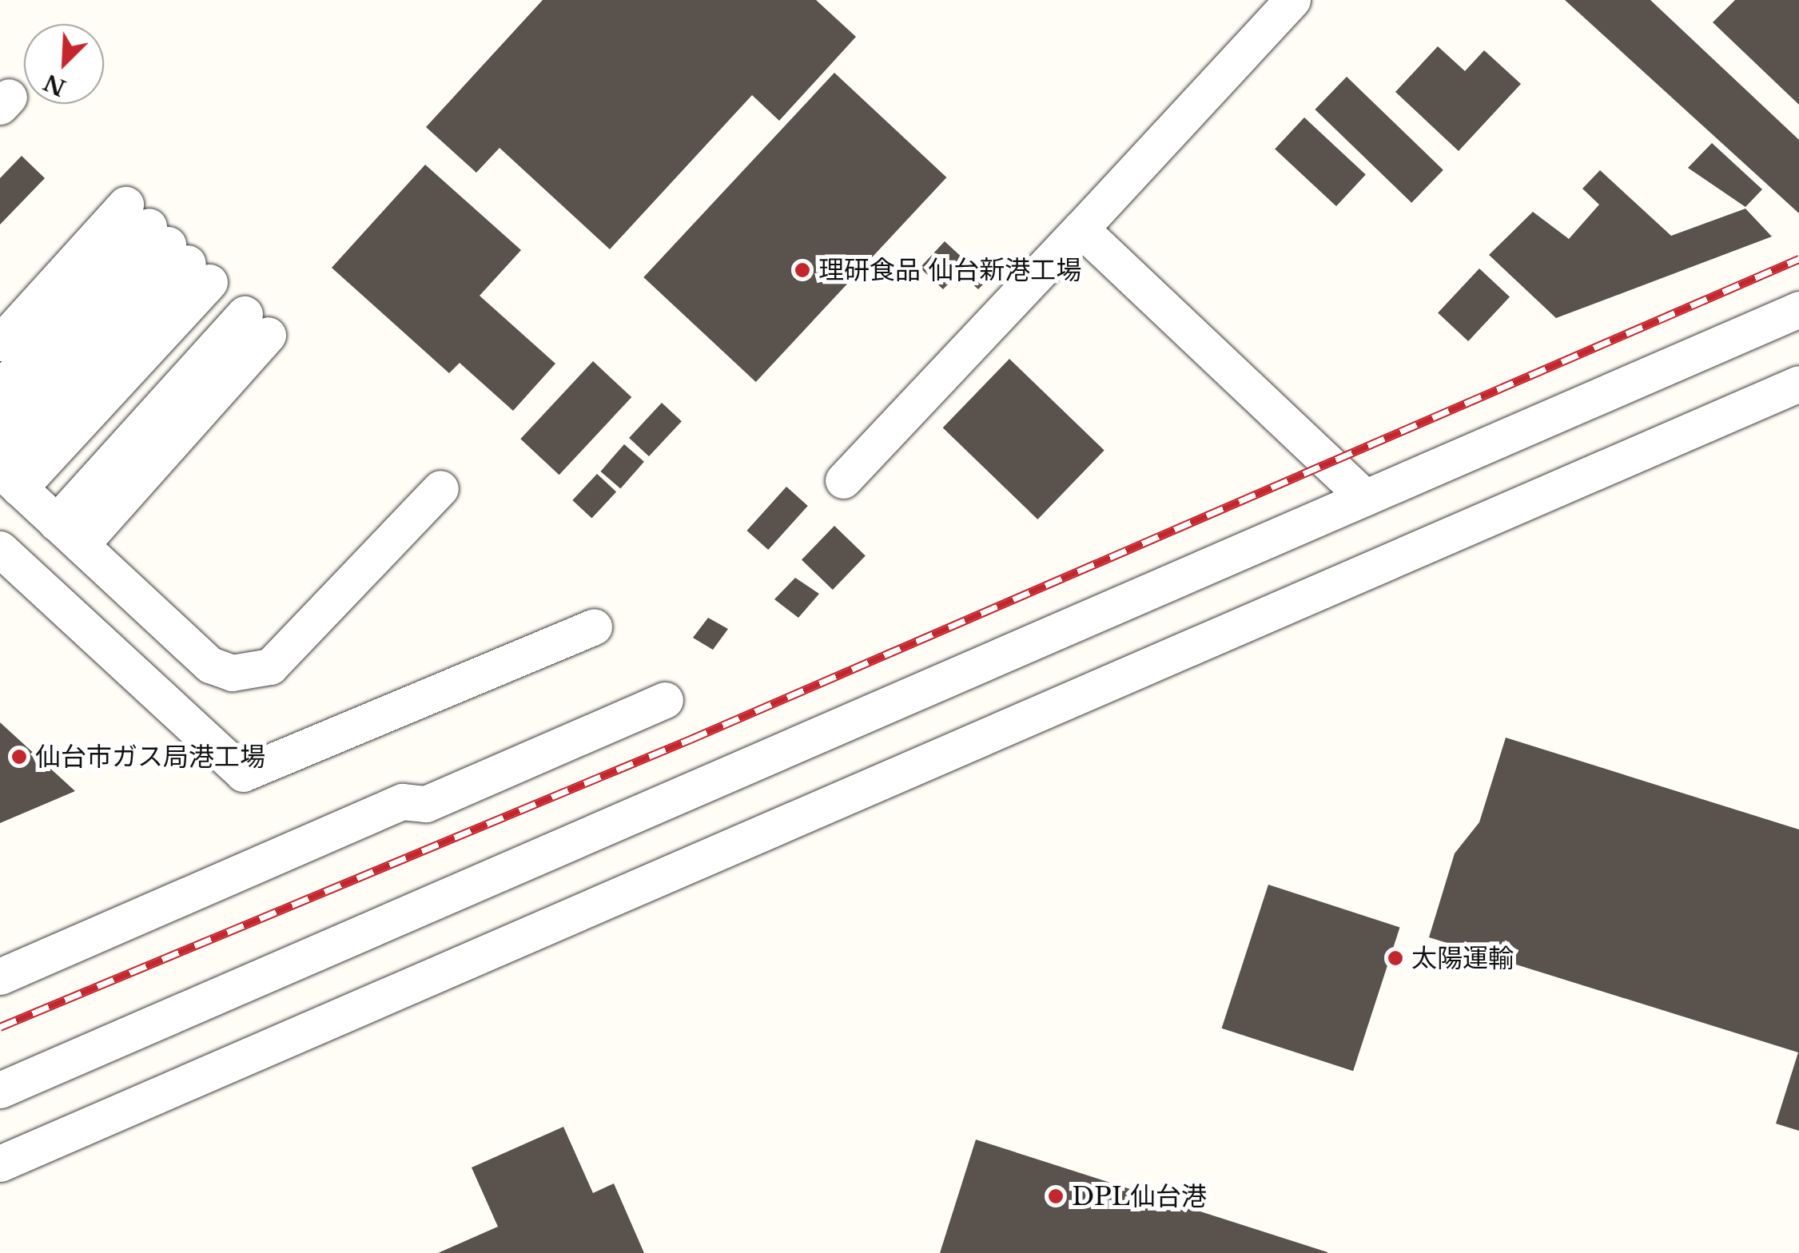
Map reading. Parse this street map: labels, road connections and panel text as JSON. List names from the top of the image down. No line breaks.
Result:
{"places":["理研食品 仙台新港工場","仙台市ガス局港工場","太陽運輸","DPL仙台港"],"north":"bottom left"}
